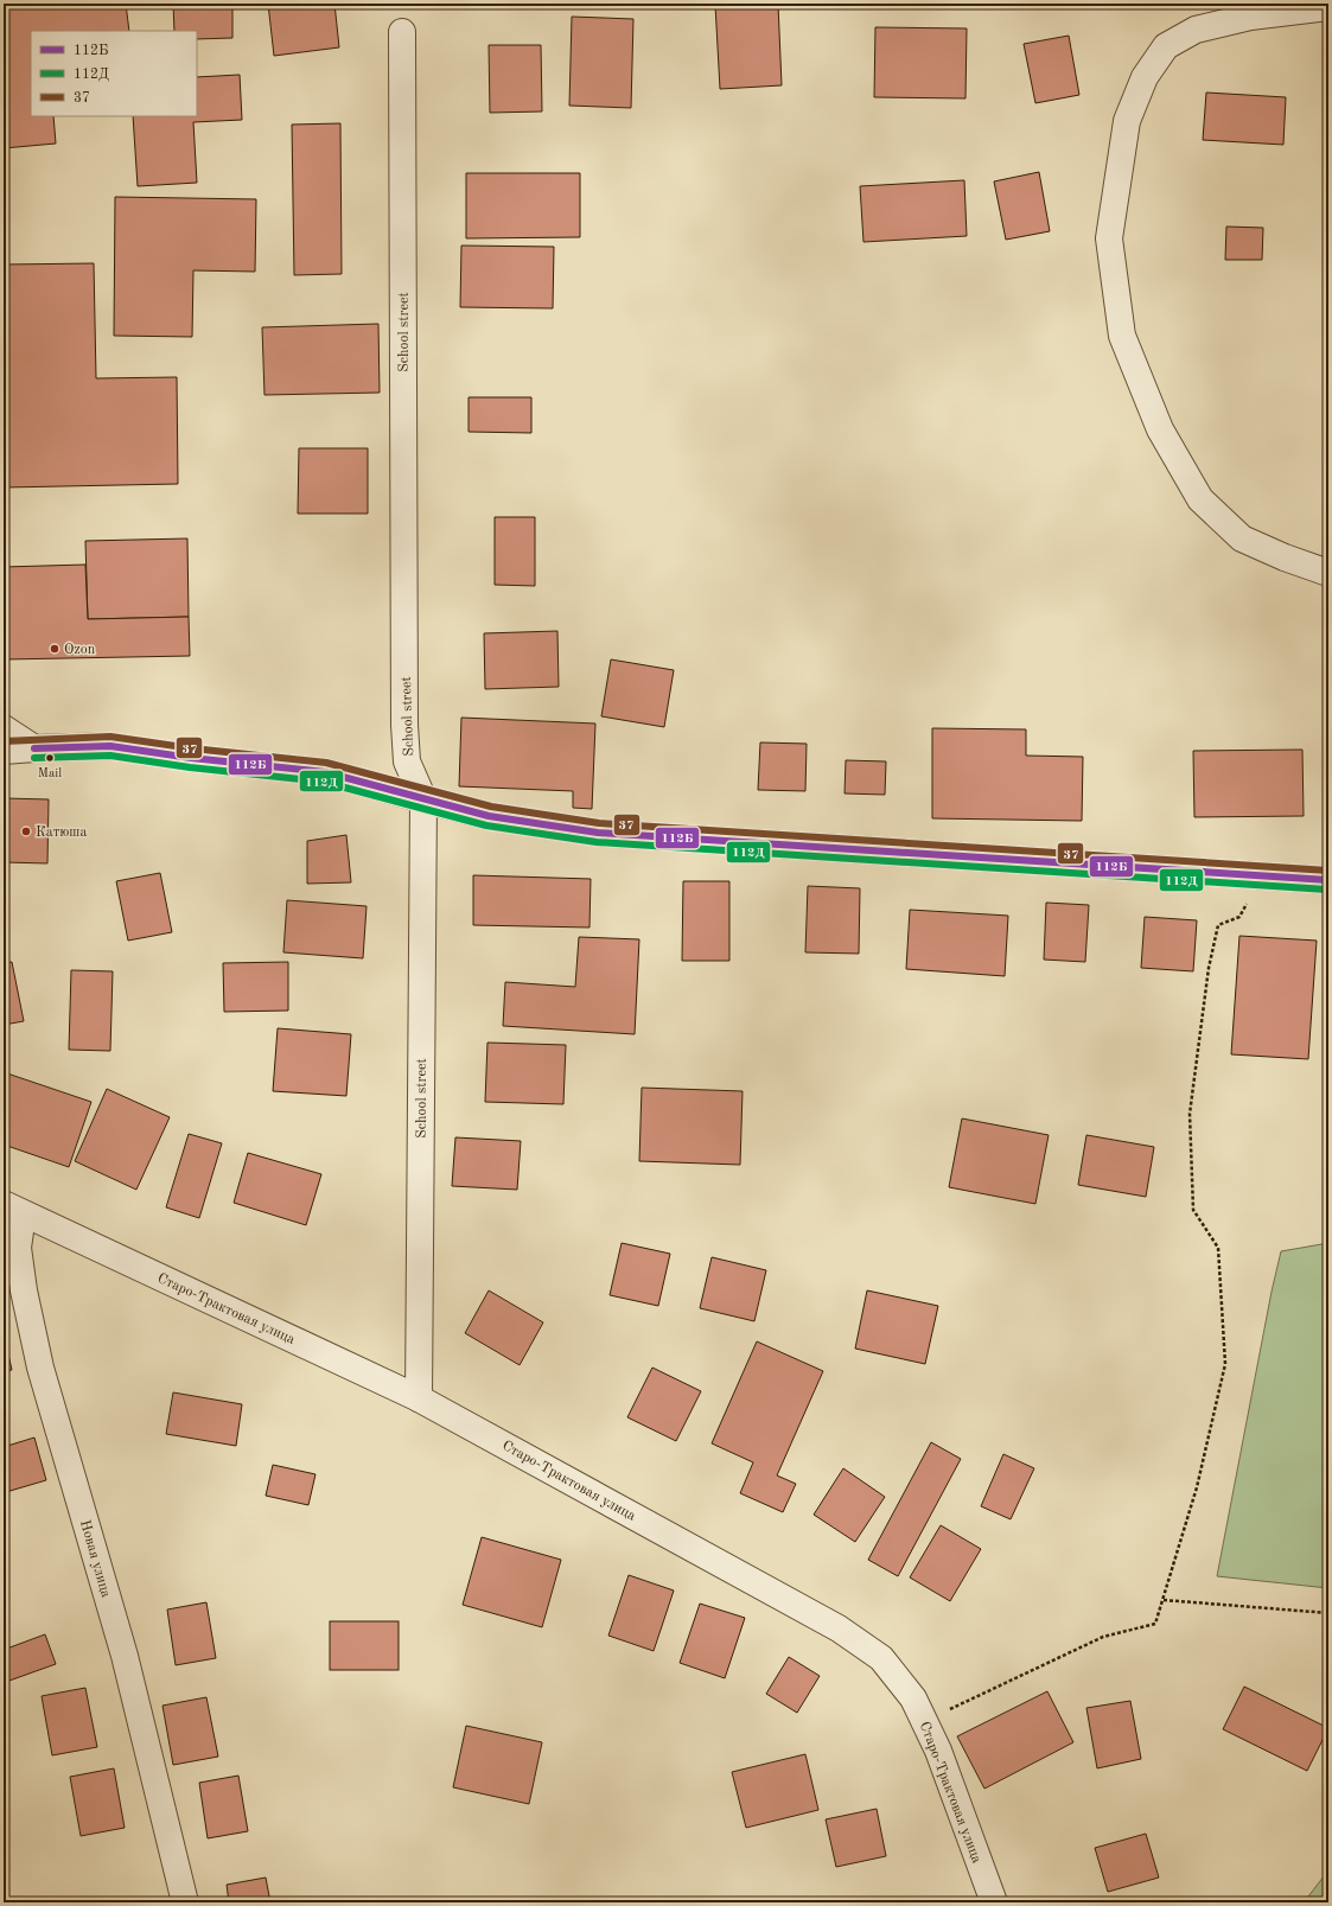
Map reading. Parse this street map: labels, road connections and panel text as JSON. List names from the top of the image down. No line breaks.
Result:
{"streets":{"street":["School street","Старо-Трактовая улица","Новая улица"]},"crossings":[["School street","Старо-Трактовая улица"],["Старо-Трактовая улица","Новая улица"]],"places":["Ozon","Mail","Катюша"],"lines":["transit line 37","transit line 112Б","transit line 112Д"],"legend":["112Б","112Д","37"]}
